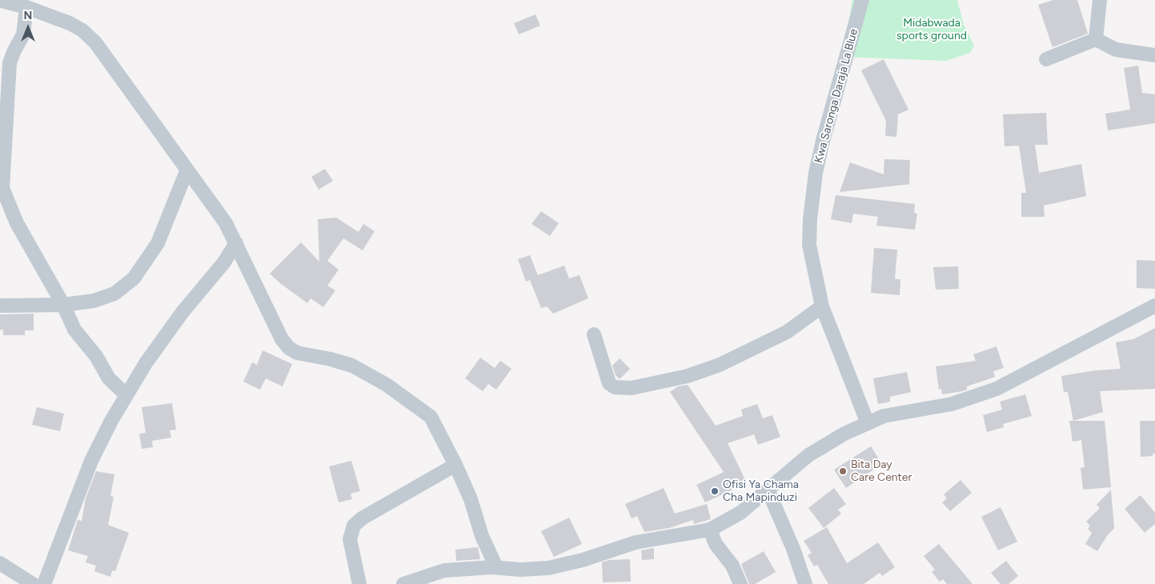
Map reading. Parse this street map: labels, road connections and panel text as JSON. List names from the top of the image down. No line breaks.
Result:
{"streets":{"street":["Kwa Saronga Daraja La Blue"]},"parks":["Midabwada sports ground"],"places":["Bita Day Care Center","Ofisi Ya Chama Cha Mapinduzi"],"north":"top"}
